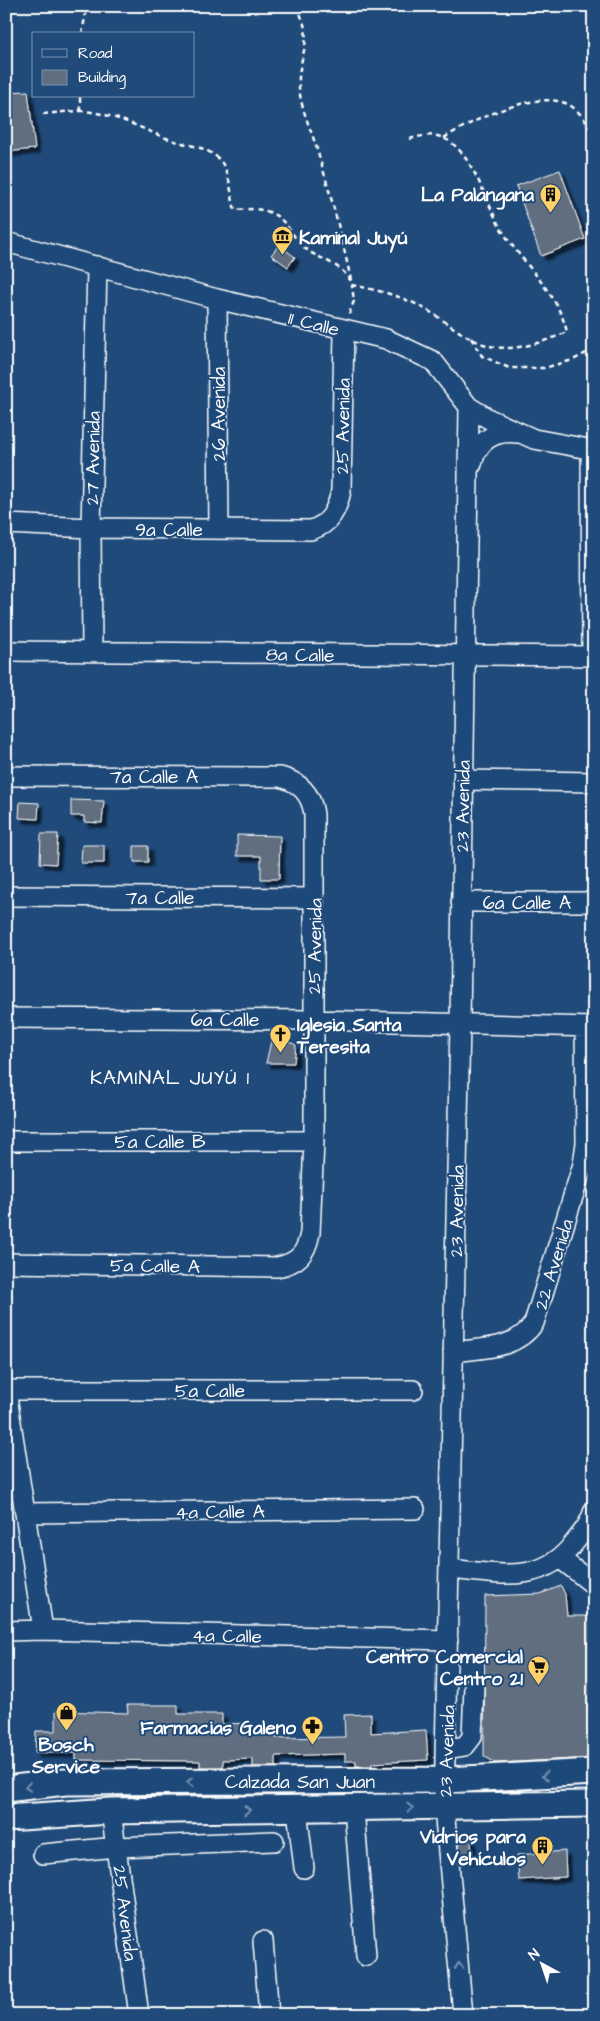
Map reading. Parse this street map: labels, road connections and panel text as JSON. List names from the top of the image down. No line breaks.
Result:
{"streets":{"main road":["Calzada San Juan"],"street":["11 Calle","26 Avenida","25 Avenida","27 Avenida","9a Calle","8a Calle","7a Calle A","23 Avenida","7a Calle","6a Calle A","6a Calle","5a Calle B","22 Avenida","5a Calle A","5a Calle","4a Calle A","4a Calle"]},"crossings":[["11 Calle","26 Avenida"],["11 Calle","25 Avenida"],["11 Calle","27 Avenida"],["11 Calle","23 Avenida"],["26 Avenida","9a Calle"],["25 Avenida","9a Calle"],["25 Avenida","7a Calle A"],["25 Avenida","7a Calle"],["25 Avenida","6a Calle"],["25 Avenida","5a Calle B"],["25 Avenida","5a Calle A"],["25 Avenida","Calzada San Juan"],["27 Avenida","9a Calle"],["27 Avenida","8a Calle"],["8a Calle","23 Avenida"],["23 Avenida","6a Calle A"],["23 Avenida","6a Calle"],["23 Avenida","22 Avenida"],["23 Avenida","4a Calle"],["23 Avenida","Calzada San Juan"],["6a Calle","22 Avenida"]],"districts":["KAMINAL JUYÚ 1"],"places":{"building":["La Palangana","Vidrios para Vehículos"],"museum":["Kaminal Juyú"],"church":["Iglesia Santa Teresita"],"supermarket":["Centro Comercial Centro 21"],"shop":["Bosch Service"],"pharmacy":["Farmacias Galeno"]},"legend":["Road","Building"],"north":"top left"}
